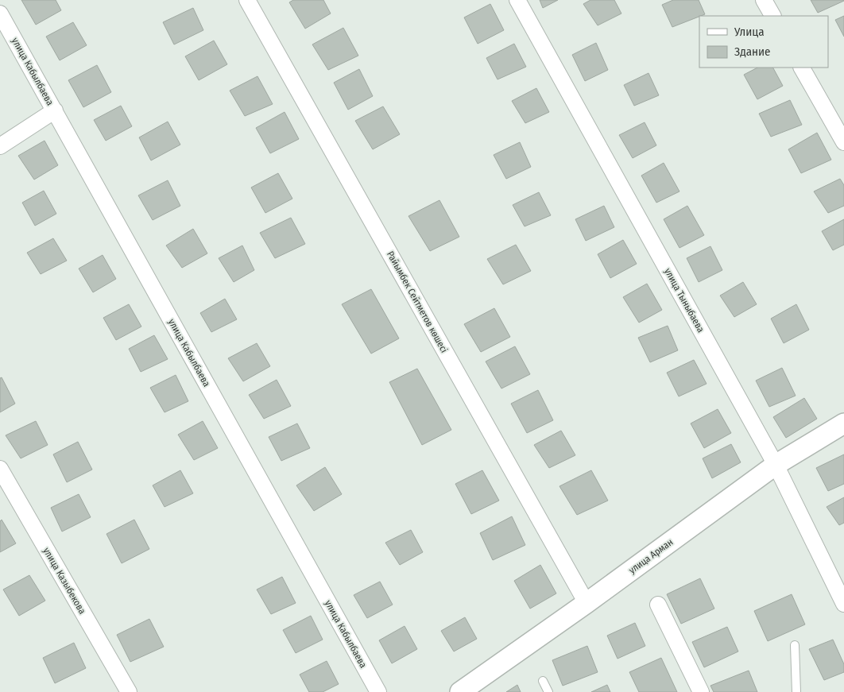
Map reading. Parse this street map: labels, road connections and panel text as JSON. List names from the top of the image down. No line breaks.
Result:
{"streets":{"street":["улица Кабылбаева","улица Тыныбаева","Райымбек Сейтметов көшесі","улица Арман","улица Казыбекова"]},"crossings":[["улица Тыныбаева","улица Арман"],["Райымбек Сейтметов көшесі","улица Арман"]],"legend":["Улица","Здание"]}
